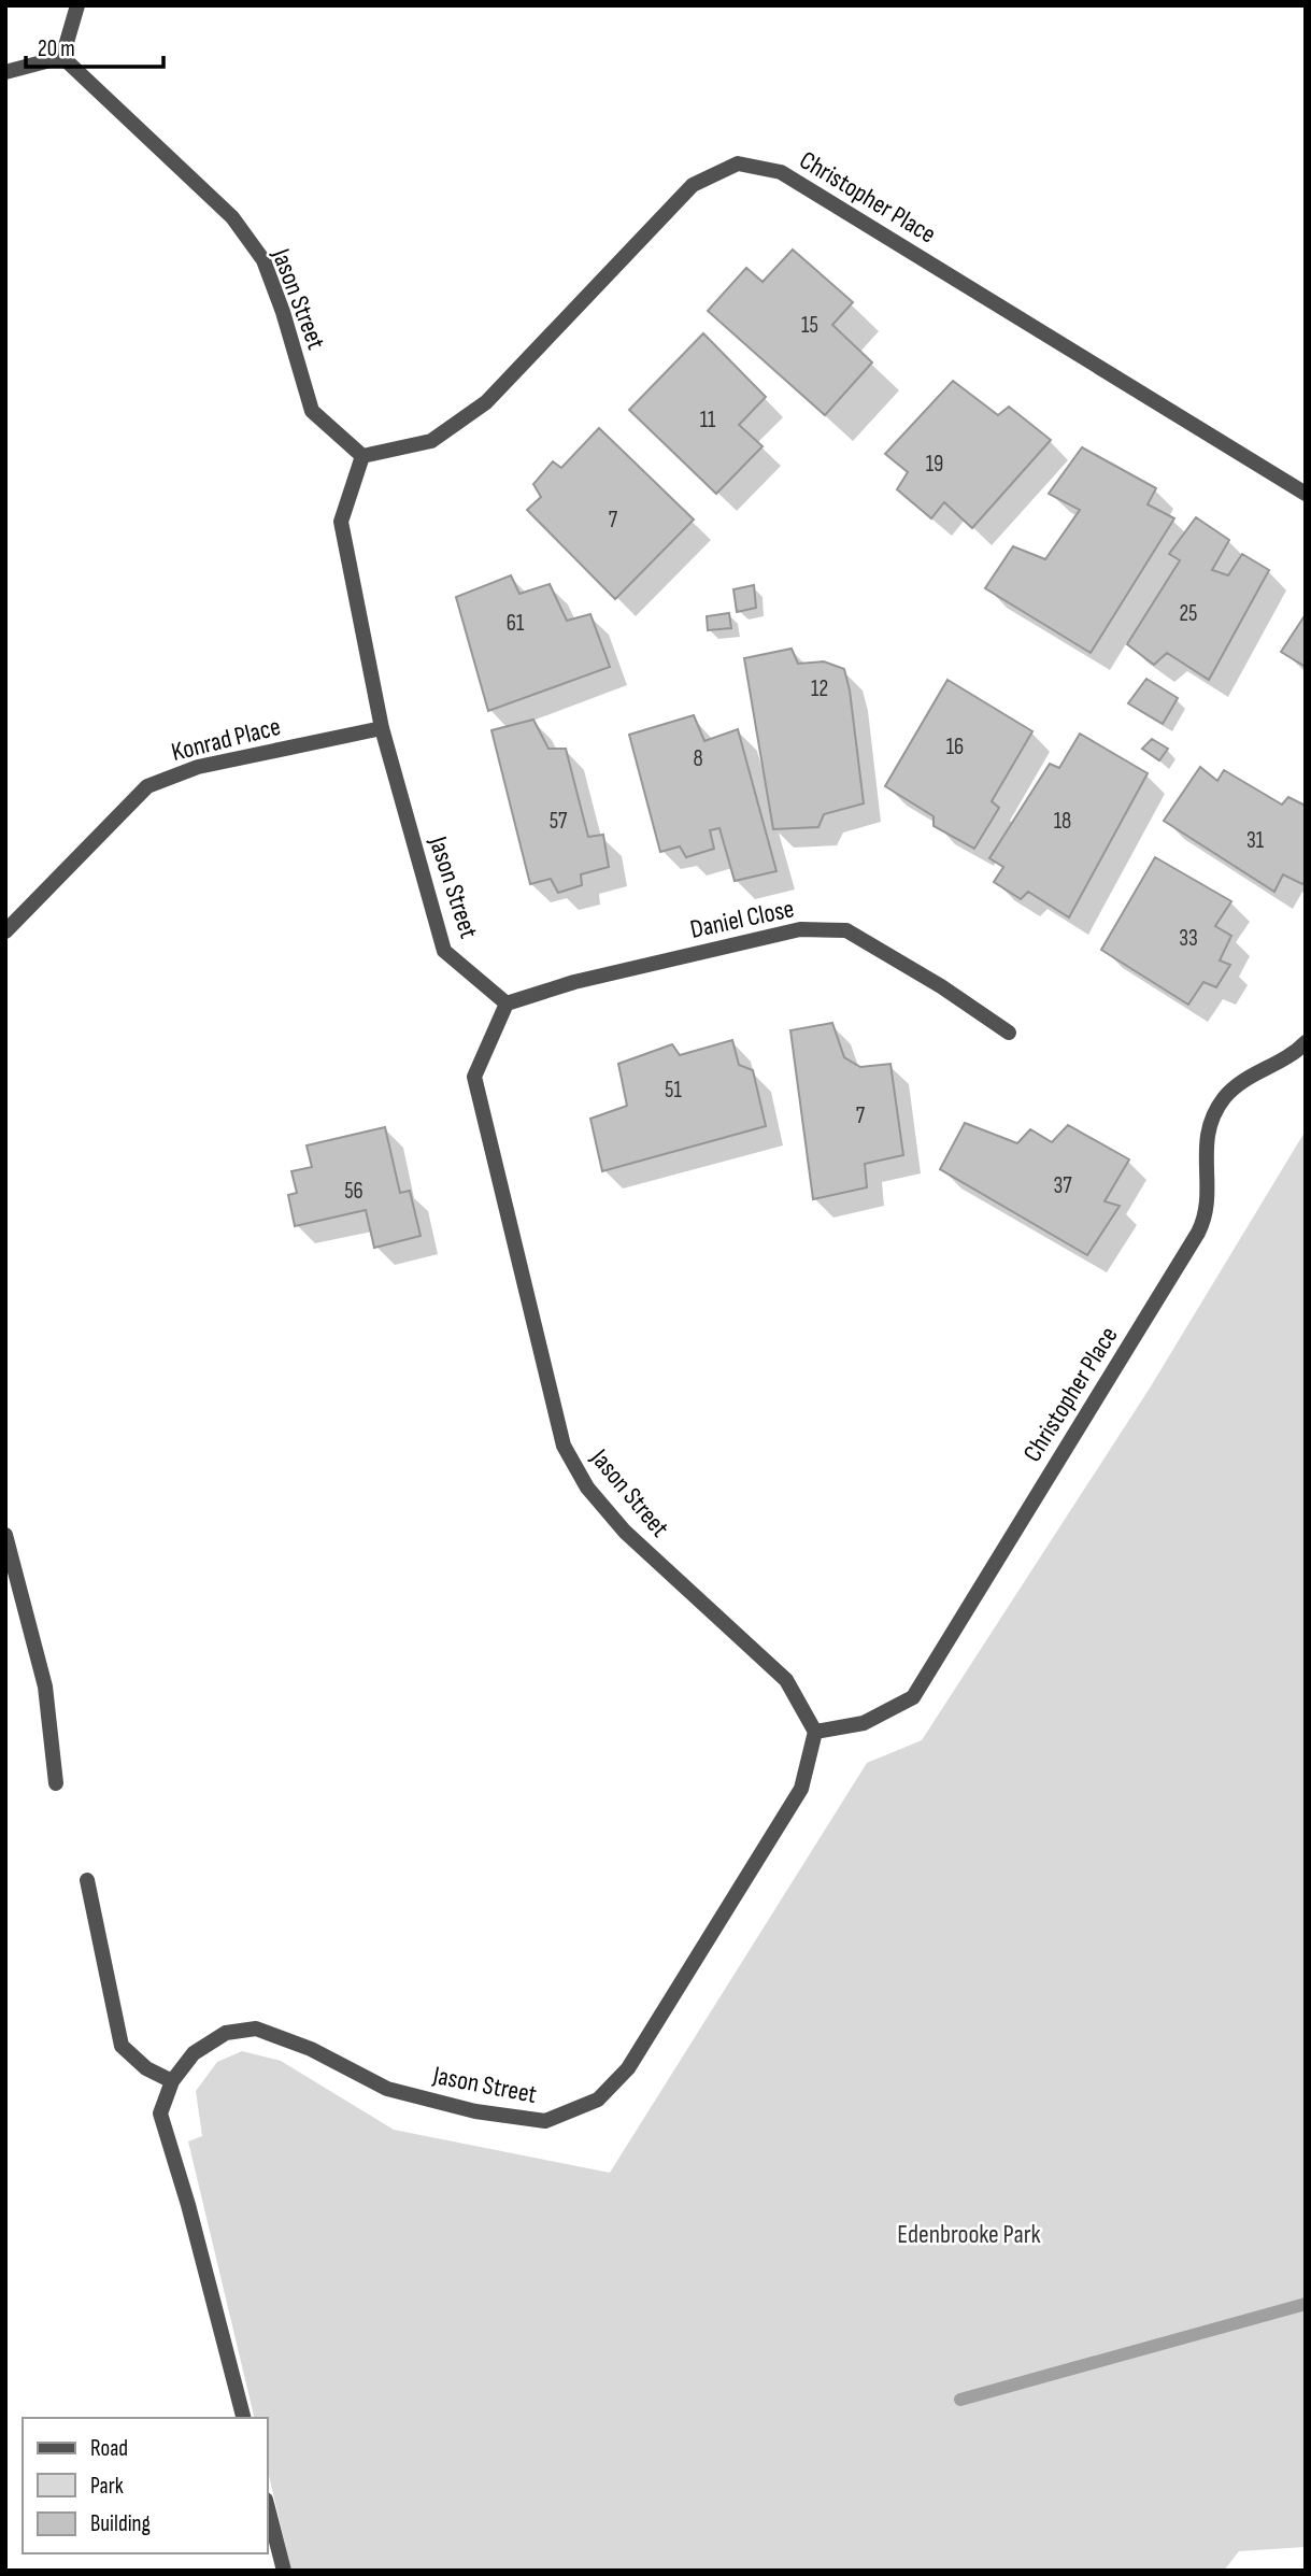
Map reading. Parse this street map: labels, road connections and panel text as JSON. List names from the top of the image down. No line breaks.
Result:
{"streets":{"street":["Christopher Place","Jason Street","Konrad Place","Daniel Close"]},"crossings":[["Christopher Place","Jason Street"],["Jason Street","Konrad Place"],["Jason Street","Daniel Close"]],"parks":["Edenbrooke Park"],"house_numbers":["15","11","19","7","25","61","12","16","8","57","18","31","33","51","7","37","56"],"legend":["Road","Park","Building"],"scale_bar":"20 m"}
